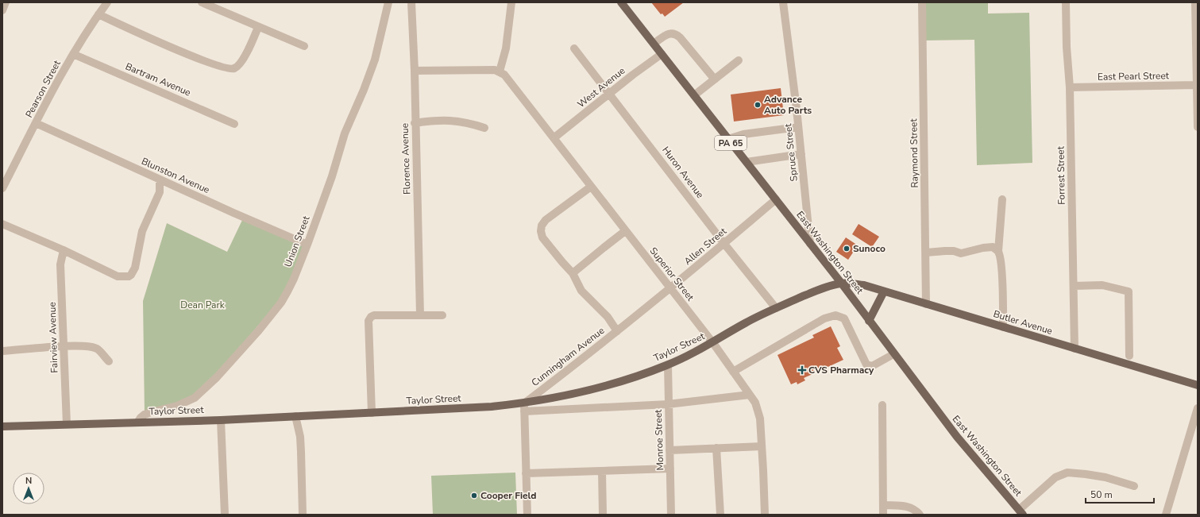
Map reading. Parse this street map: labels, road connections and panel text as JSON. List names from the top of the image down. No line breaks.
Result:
{"streets":{"main road":["PA 65","East Washington Street","Butler Avenue","Taylor Street"],"street":["East Pearl Street","Bartram Avenue","West Avenue","Pearson Street","Spruce Street","Raymond Street","Florence Avenue","Huron Avenue","Blunston Avenue","Forrest Street","Union Street","Allen Street","Superior Street","Fairview Avenue","Cunningham Avenue","Monroe Street"]},"crossings":[["East Pearl Street","Forrest Street"],["Bartram Avenue","Pearson Street"],["West Avenue","Huron Avenue"],["West Avenue","East Washington Street"],["West Avenue","Superior Street"],["Pearson Street","Blunston Avenue"],["Spruce Street","East Washington Street"],["Raymond Street","Butler Avenue"],["Huron Avenue","Allen Street"],["Huron Avenue","Taylor Street"],["Blunston Avenue","Union Street"],["Forrest Street","Butler Avenue"],["Union Street","Taylor Street"],["Allen Street","East Washington Street"],["Allen Street","Superior Street"],["Allen Street","Cunningham Avenue"],["East Washington Street","Butler Avenue"],["East Washington Street","Taylor Street"],["Superior Street","Taylor Street"],["Superior Street","Cunningham Avenue"],["Butler Avenue","Taylor Street"],["Fairview Avenue","Taylor Street"],["Taylor Street","Cunningham Avenue"],["Taylor Street","Monroe Street"]],"parks":["Dean Park"],"places":{"other":["Advance Auto Parts","Sunoco","Cooper Field"],"health":["CVS Pharmacy"]},"scale_bar":"50 m","north":"top"}
